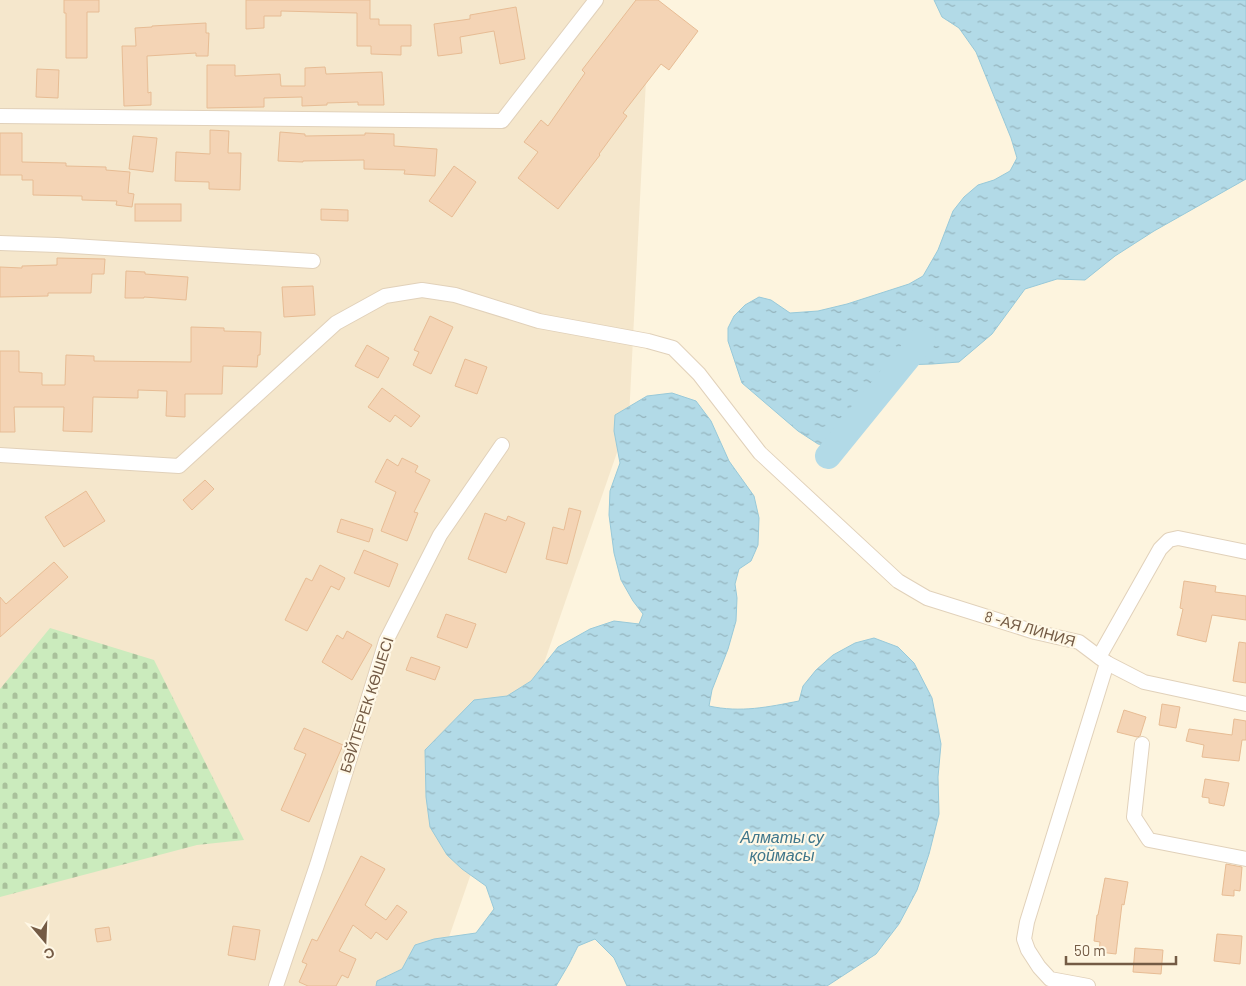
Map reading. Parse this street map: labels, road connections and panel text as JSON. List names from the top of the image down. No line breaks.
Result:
{"streets":{"street":["8 -АЯ ЛИНИЯ","БӘЙТЕРЕК КӨШЕСІ"]},"water":["Алматы су қоймасы"],"scale_bar":"50 m","north":"bottom"}
